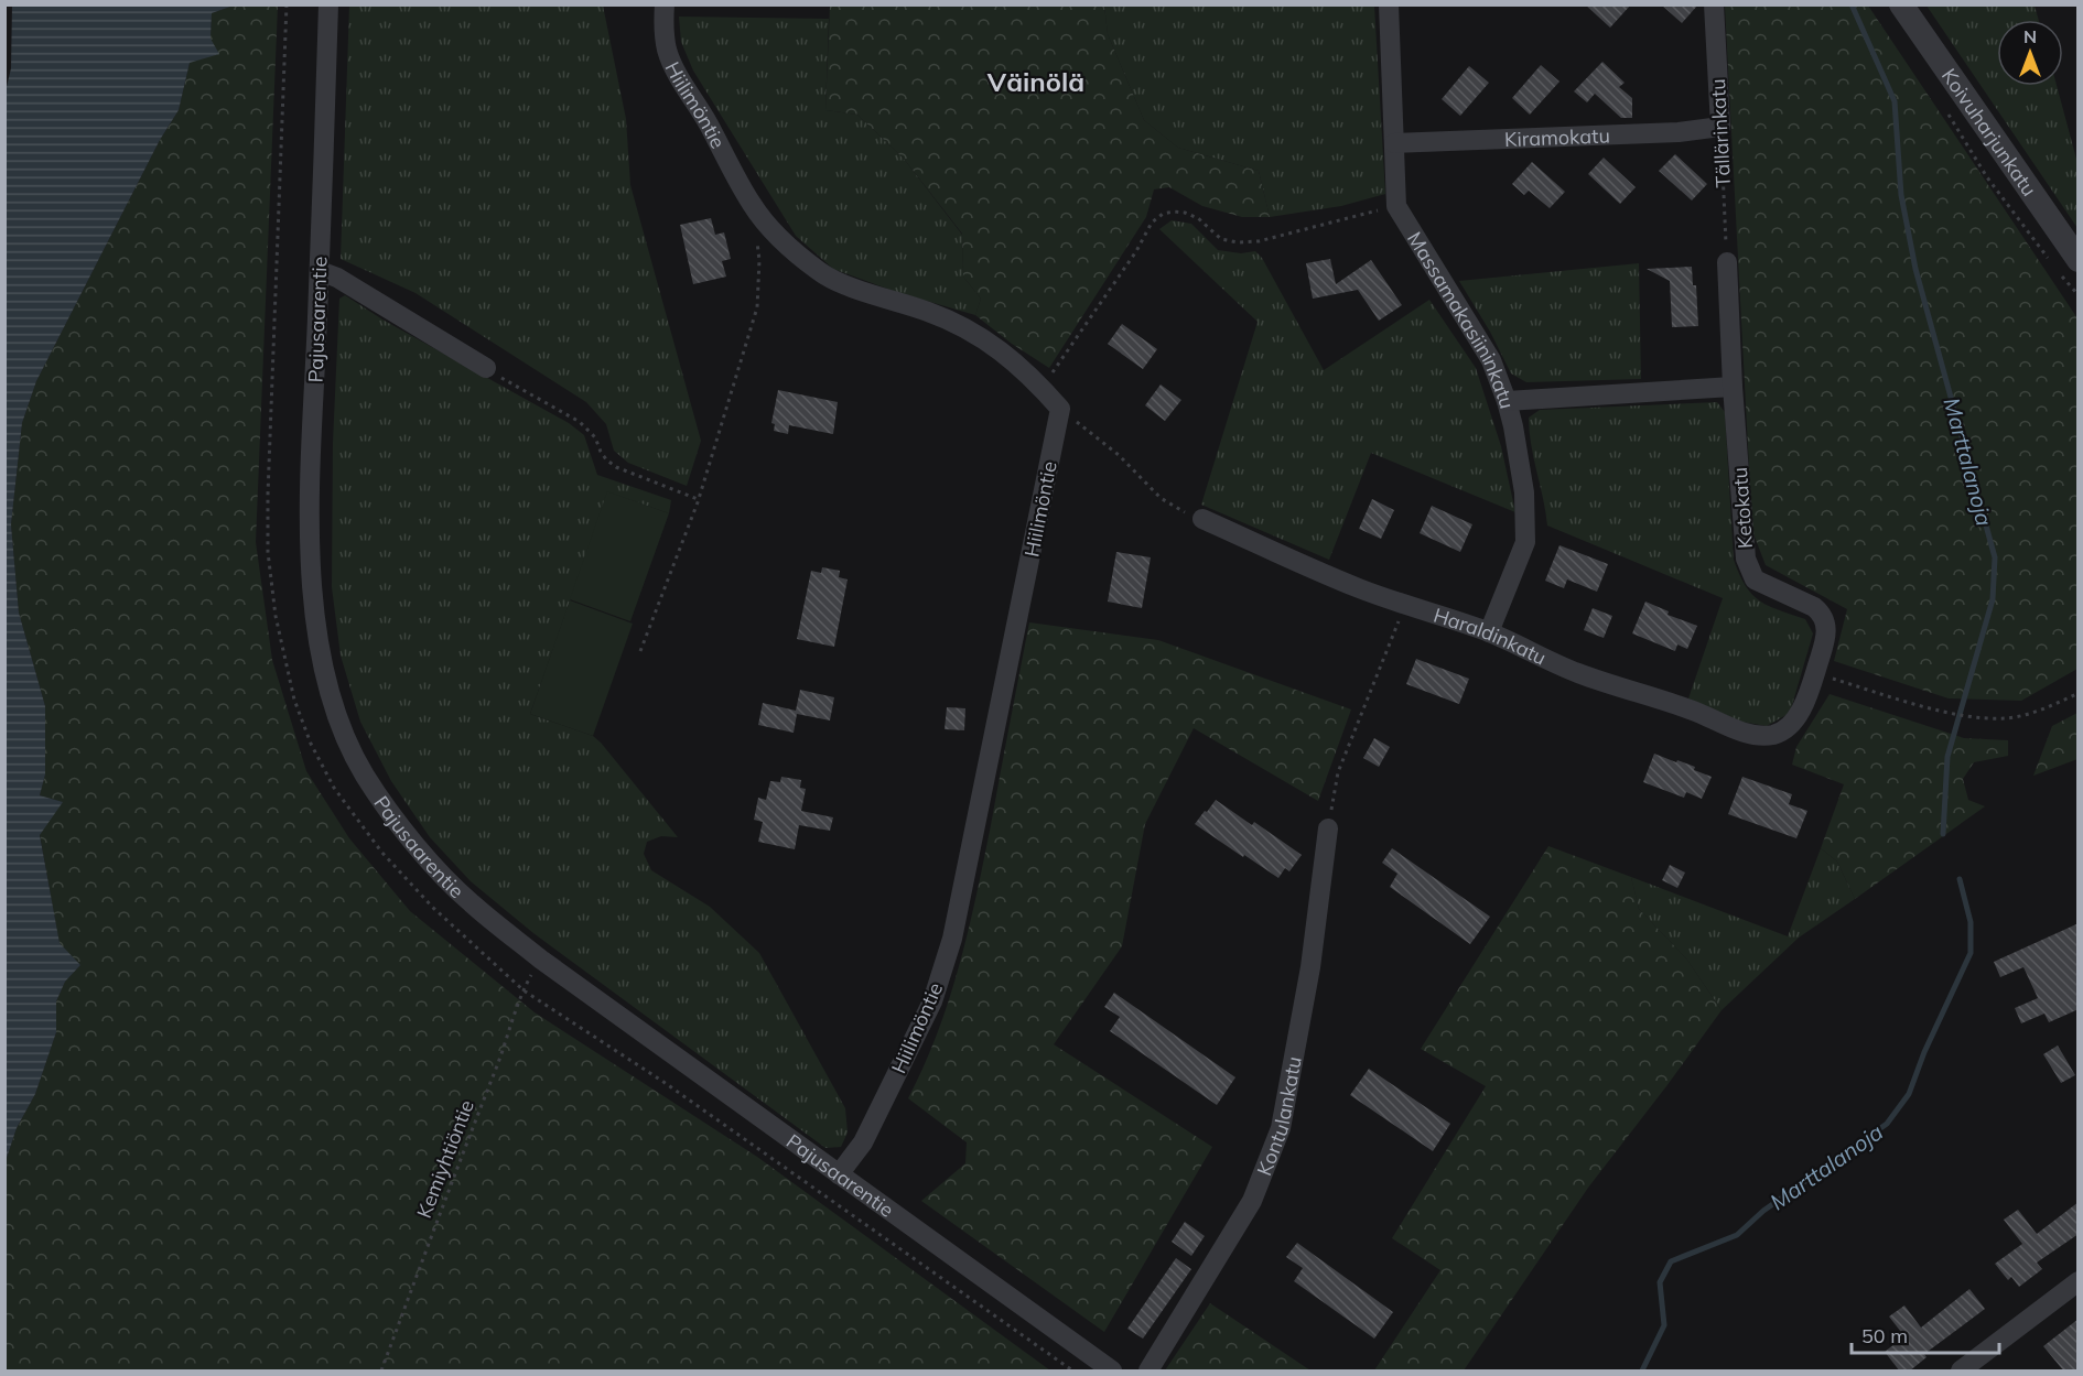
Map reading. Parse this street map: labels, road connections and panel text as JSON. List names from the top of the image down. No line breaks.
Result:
{"streets":{"street":["Hiilimöntie","Koivuharjunkatu","Tällärinkatu","Kiramokatu","Pajusaarentie","Massamakasiininkatu","Ketokatu","Haraldinkatu","Kontulankatu"],"path":["Kemiyhtiöntie"]},"crossings":[["Hiilimöntie","Pajusaarentie"],["Tällärinkatu","Kiramokatu"],["Tällärinkatu","Ketokatu"],["Kiramokatu","Massamakasiininkatu"],["Pajusaarentie","Kemiyhtiöntie"],["Massamakasiininkatu","Haraldinkatu"],["Ketokatu","Haraldinkatu"]],"districts":["Väinölä"],"water":["Marttalanoja"],"scale_bar":"50 m","north":"top"}
